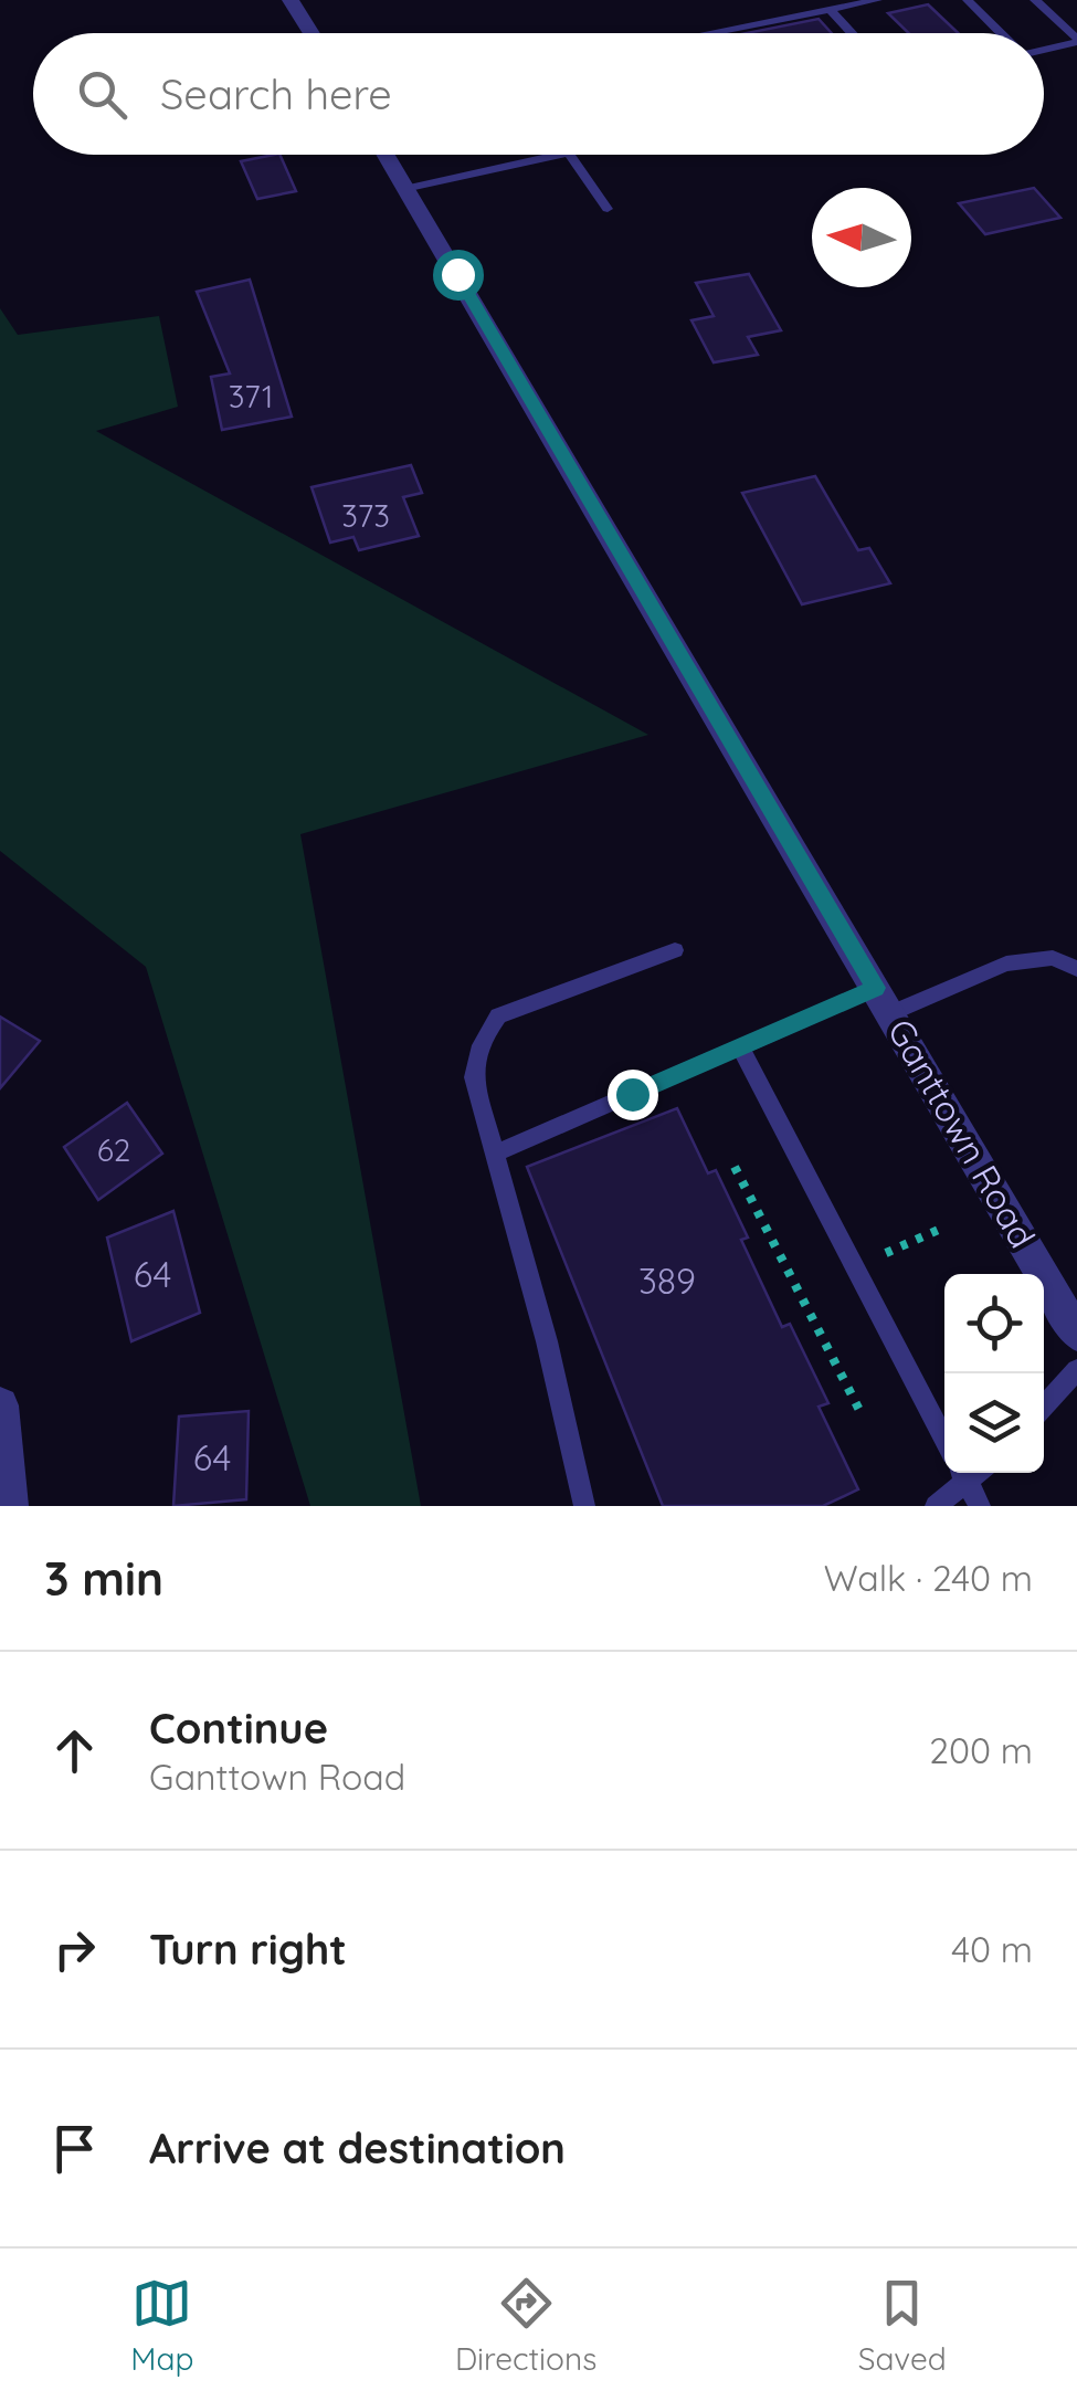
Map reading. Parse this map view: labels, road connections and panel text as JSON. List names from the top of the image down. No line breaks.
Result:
{"streets":{"street":["Ganttown Road"]},"house_numbers":["371","373","62","64","389","64"],"north":"left","page":{"search":"Search here","heading":["3 min","Walk · 240 m"],"list":[["Continue","Ganttown Road","200 m"],["Turn right","40 m"],"Arrive at destination"],"nav":["Map","Directions","Saved"]}}
